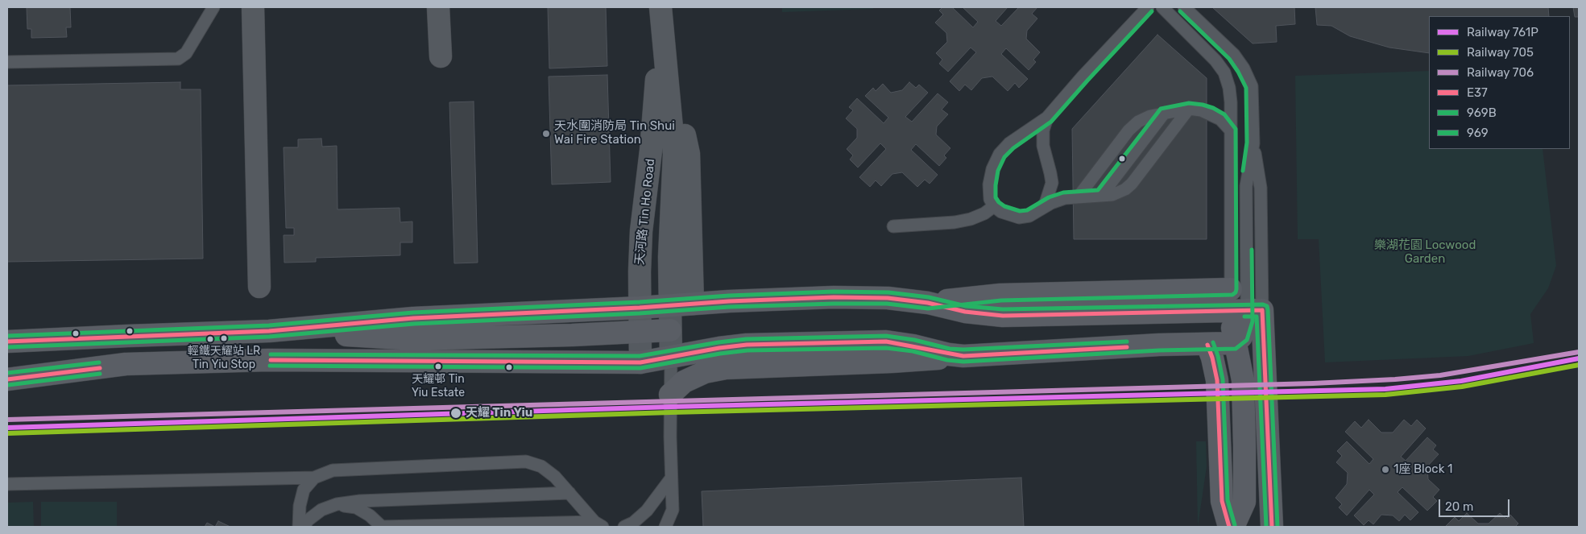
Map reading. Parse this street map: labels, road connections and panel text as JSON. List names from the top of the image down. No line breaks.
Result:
{"streets":{"street":["天河路 Tin Ho Road"]},"parks":["樂湖花園 Locwood Garden"],"places":["天水圍消防局 Tin Shui Wai Fire Station","輕鐵天耀站 LR Tin Yiu Stop","天耀邨 Tin Yiu Estate","天耀 Tin Yiu","1座 Block 1"],"lines":["transit line 969B","transit line 969","transit line E37","rail line 706","rail line 761P","rail line 705"],"legend":["Railway 761P","Railway 705","Railway 706","E37","969B","969"],"scale_bar":"20 m"}
